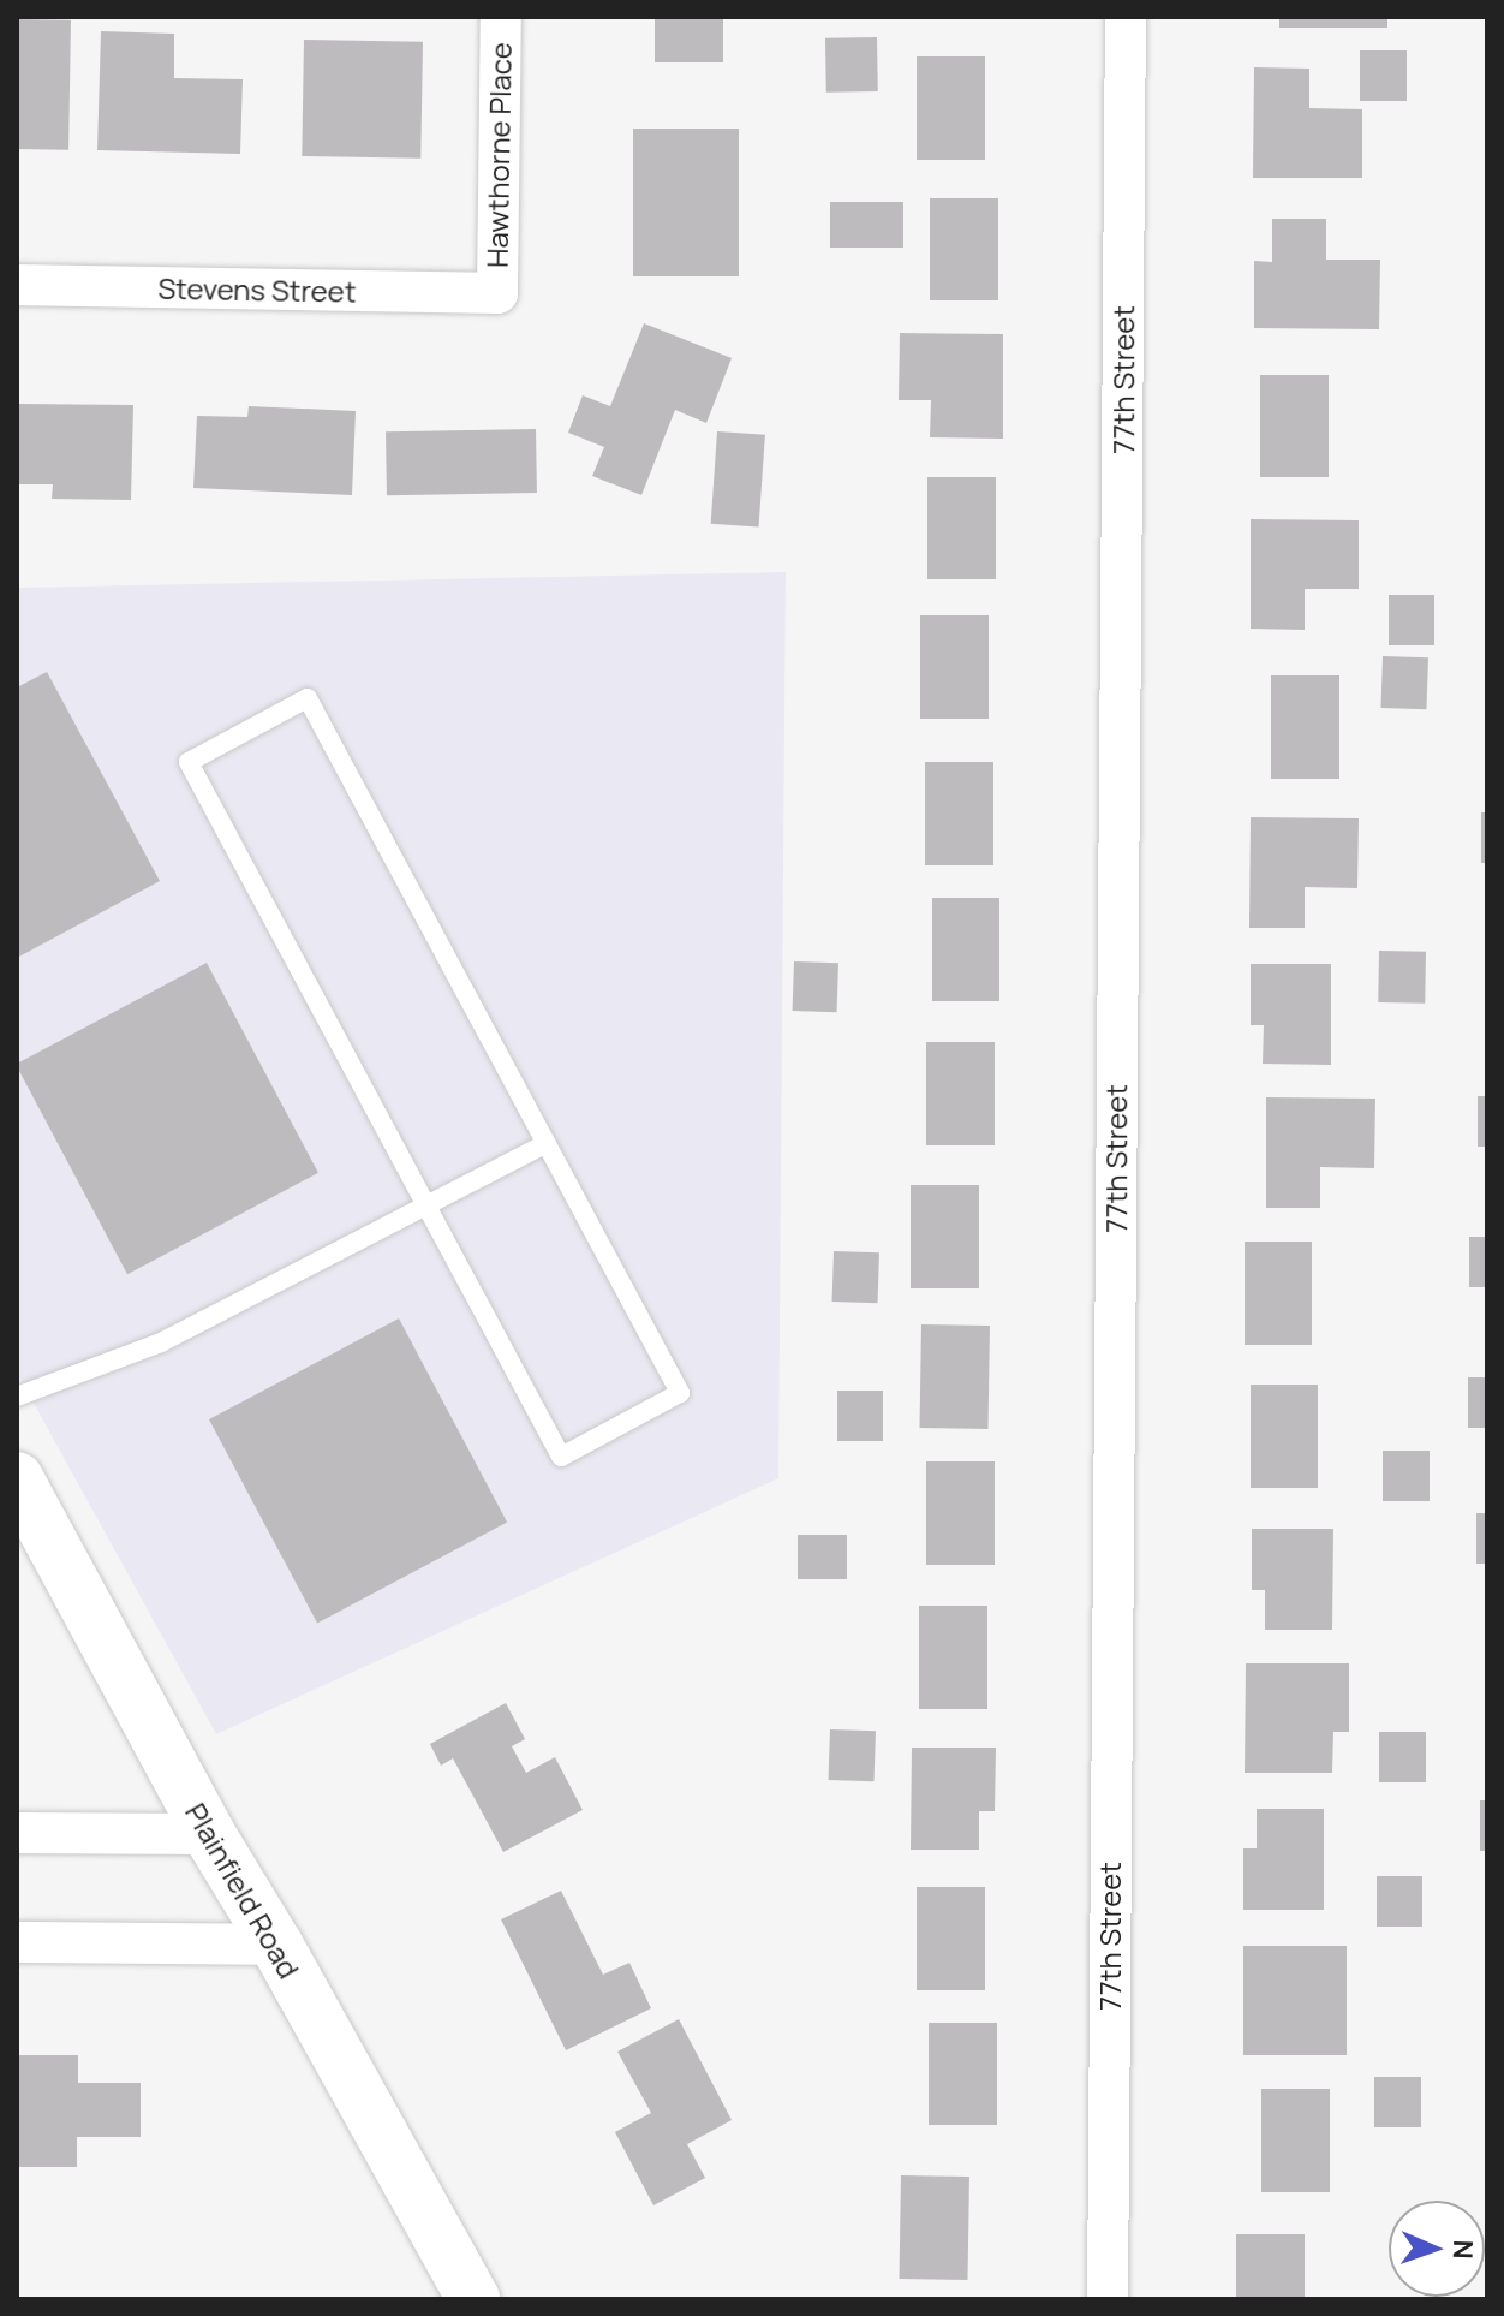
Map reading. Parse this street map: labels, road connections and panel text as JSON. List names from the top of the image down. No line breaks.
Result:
{"streets":{"main road":["Plainfield Road"],"street":["Hawthorne Place","Stevens Street","77th Street"]},"crossings":[["Hawthorne Place","Stevens Street"]],"north":"right"}
